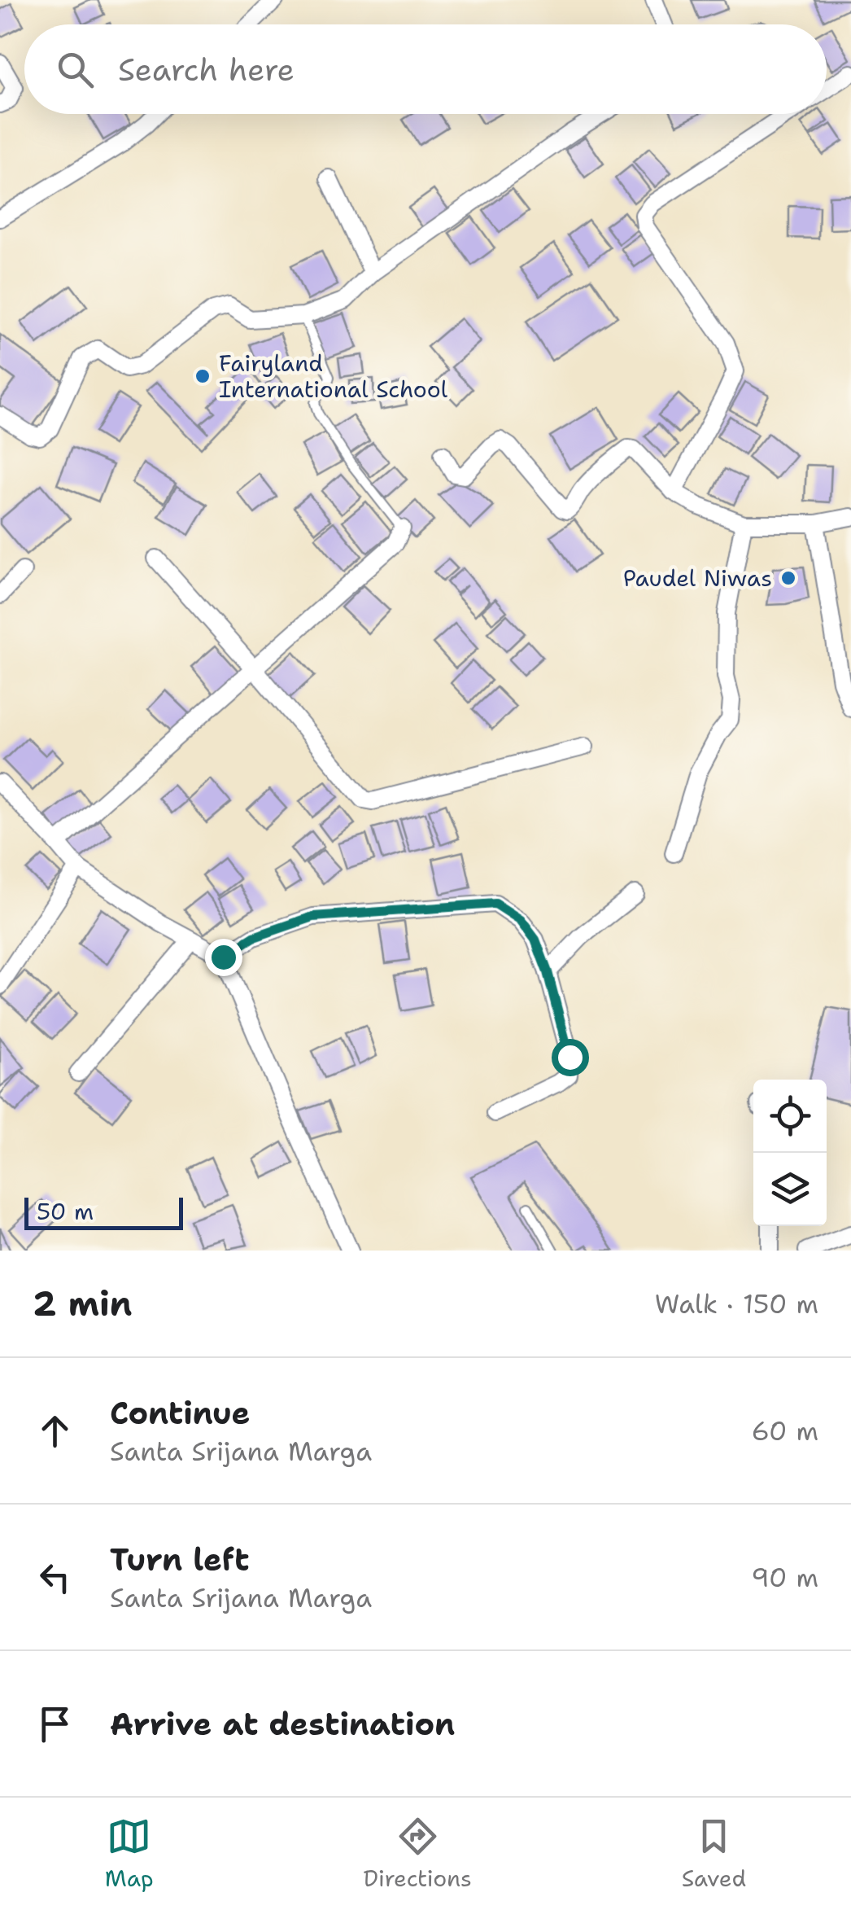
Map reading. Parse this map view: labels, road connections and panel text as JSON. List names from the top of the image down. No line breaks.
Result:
{"places":["Fairyland International School","Paudel Niwas"],"scale_bar":"50 m","page":{"search":"Search here","scale":"50 m","heading":["2 min","Walk · 150 m"],"list":[["Continue","Santa Srijana Marga","60 m"],["Turn left","Santa Srijana Marga","90 m"],"Arrive at destination"],"nav":["Map","Directions","Saved"]}}
